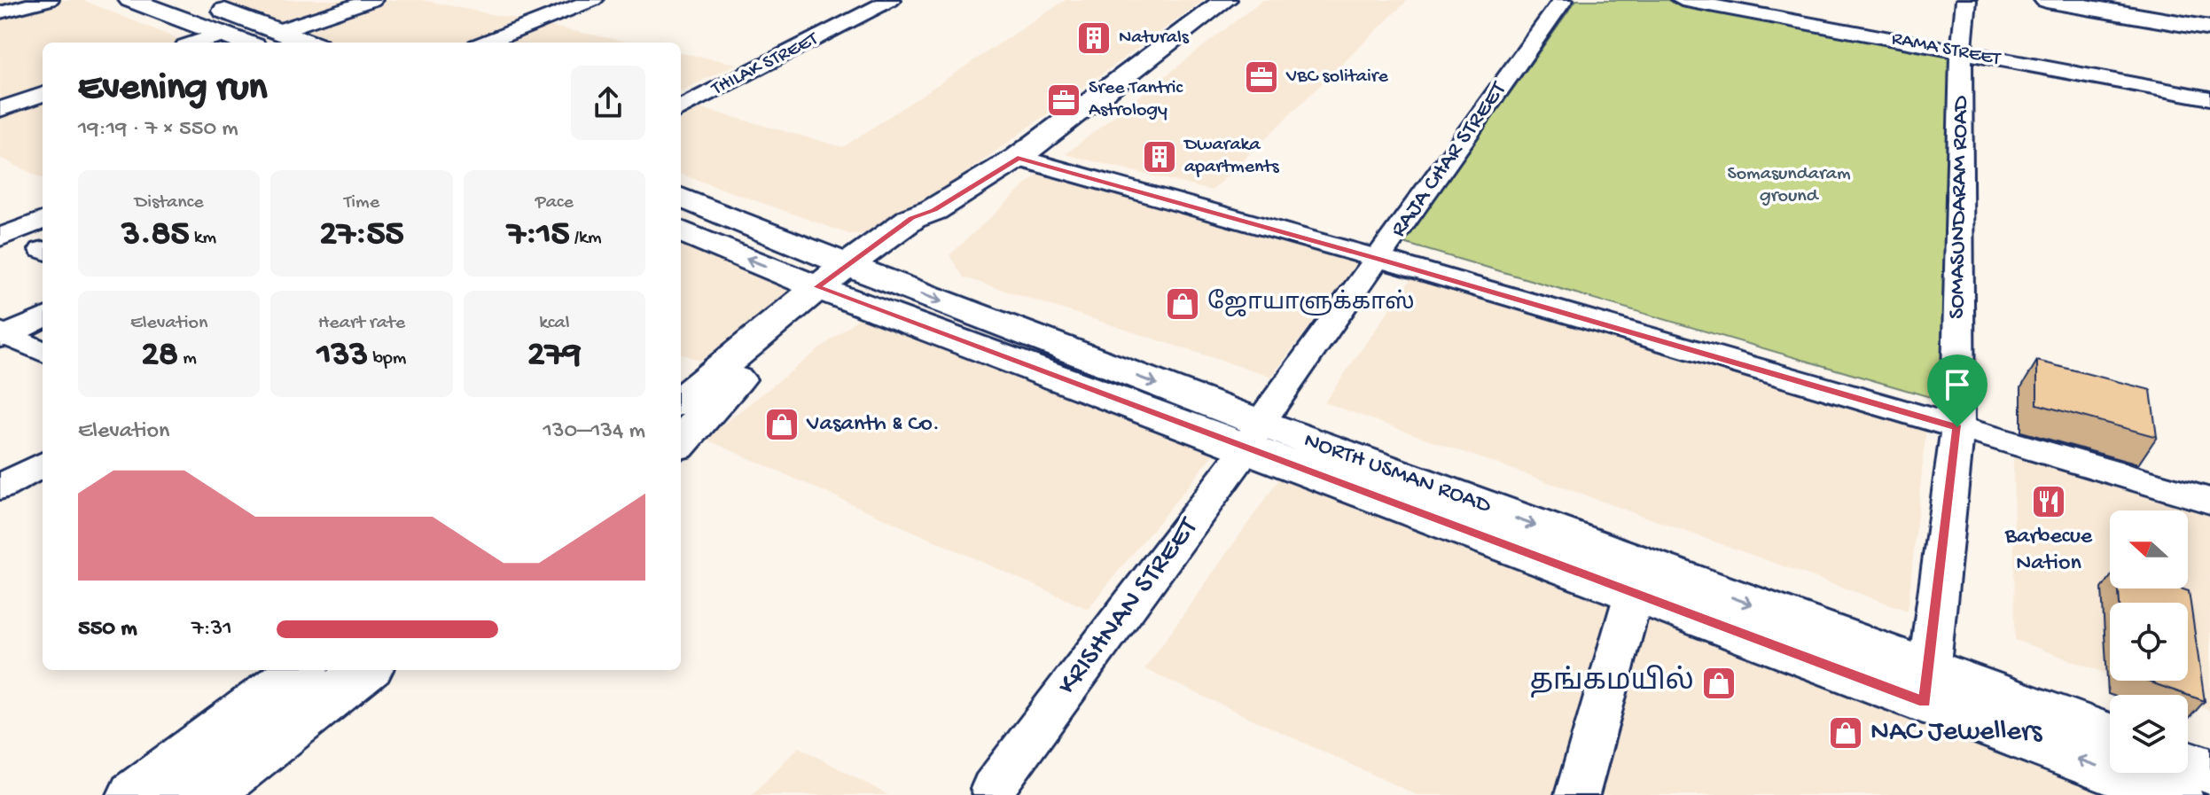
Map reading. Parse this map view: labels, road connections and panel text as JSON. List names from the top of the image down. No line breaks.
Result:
{"streets":{"main road":["NORTH USMAN ROAD"],"street":["RAMA STREET","THILAK STREET","RAJA CHAR STREET","SOMASUNDARAM ROAD","KRISHNAN STREET"]},"crossings":[["RAMA STREET","SOMASUNDARAM ROAD"],["RAJA CHAR STREET","NORTH USMAN ROAD"],["RAJA CHAR STREET","KRISHNAN STREET"],["SOMASUNDARAM ROAD","NORTH USMAN ROAD"],["NORTH USMAN ROAD","KRISHNAN STREET"]],"parks":["Somasundaram ground"],"places":{"building":["Naturals","Dwaraka apartments"],"office":["VBC solitaire","Sree Tantric Astrology"],"shop":["ஜோயாளுக்காஸ்","Vasanth & Co.","தங்கமயில்","NAC Jewellers"],"restaurant":["Barbecue Nation"]},"north":"left","page":{"heading":["Evening run","19:19 · 7 × 550 m"],"stats":[["Distance","3.85 km"],["Time","27:55"],["Pace","7:15 /km"],["Elevation","28 m"],["Heart rate","133 bpm"],["kcal","279"]],"chart":["Elevation","130–134 m"],"list":[{"name":"550 m","note":"7:31"}]}}
